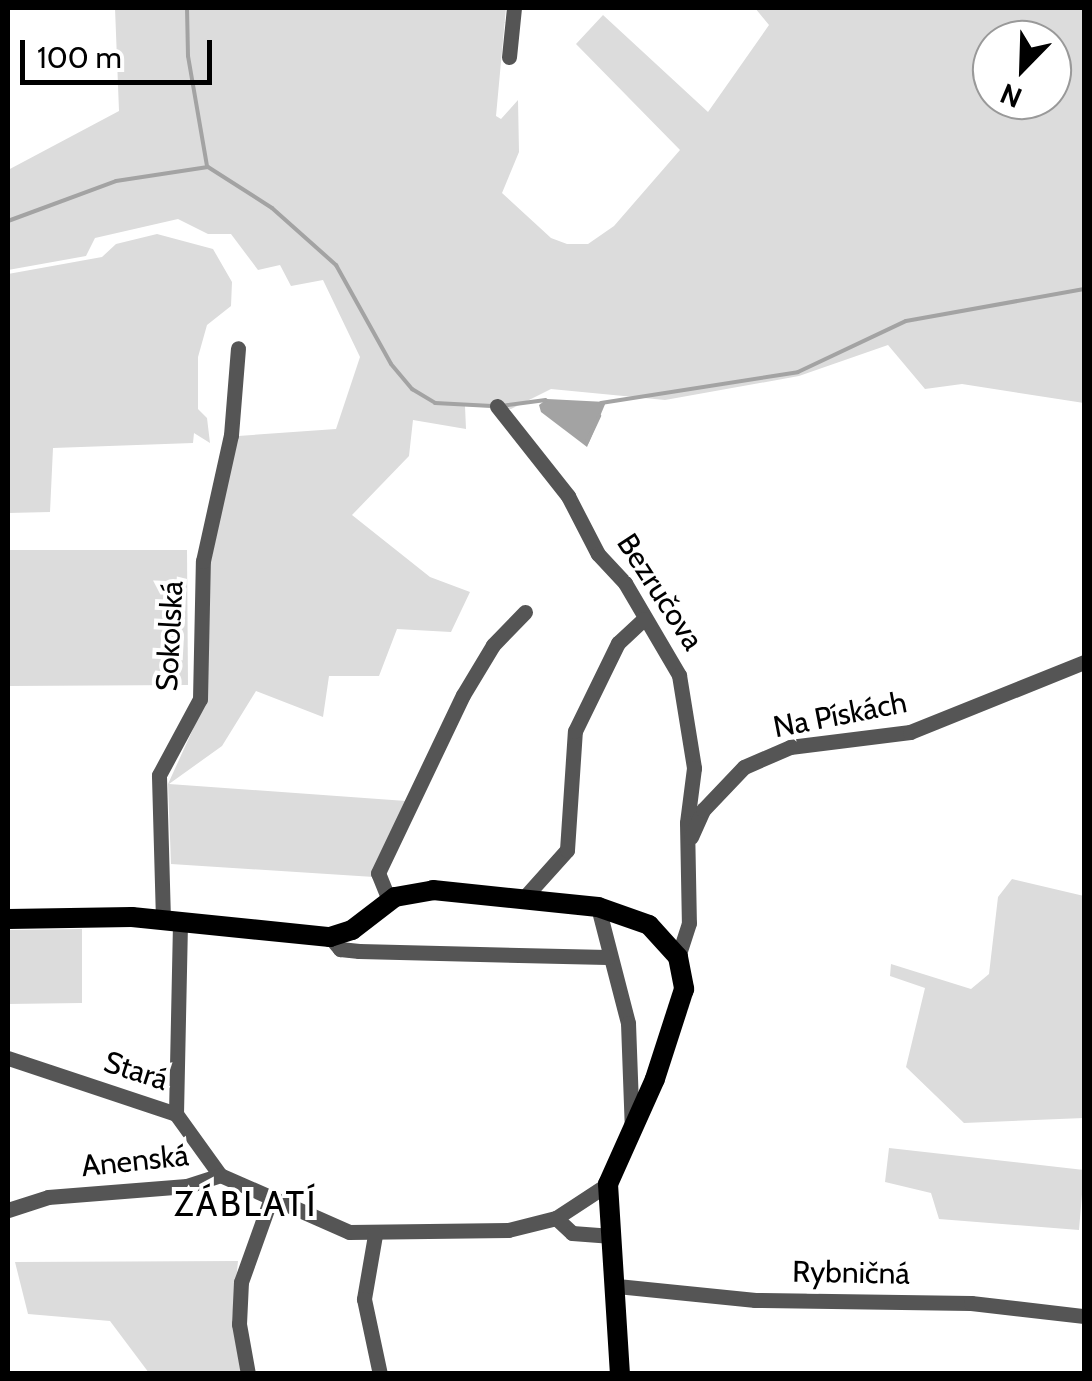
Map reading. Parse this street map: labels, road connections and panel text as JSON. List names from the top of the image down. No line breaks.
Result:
{"streets":{"street":["Bezručova","Sokolská","Na Pískách","Stará","Anenská","Rybničná"]},"crossings":[["Bezručova","Na Pískách"],["Sokolská","Stará"],["Stará","Anenská"]],"districts":["ZÁBLATÍ"],"scale_bar":"100 m","north":"bottom left"}
